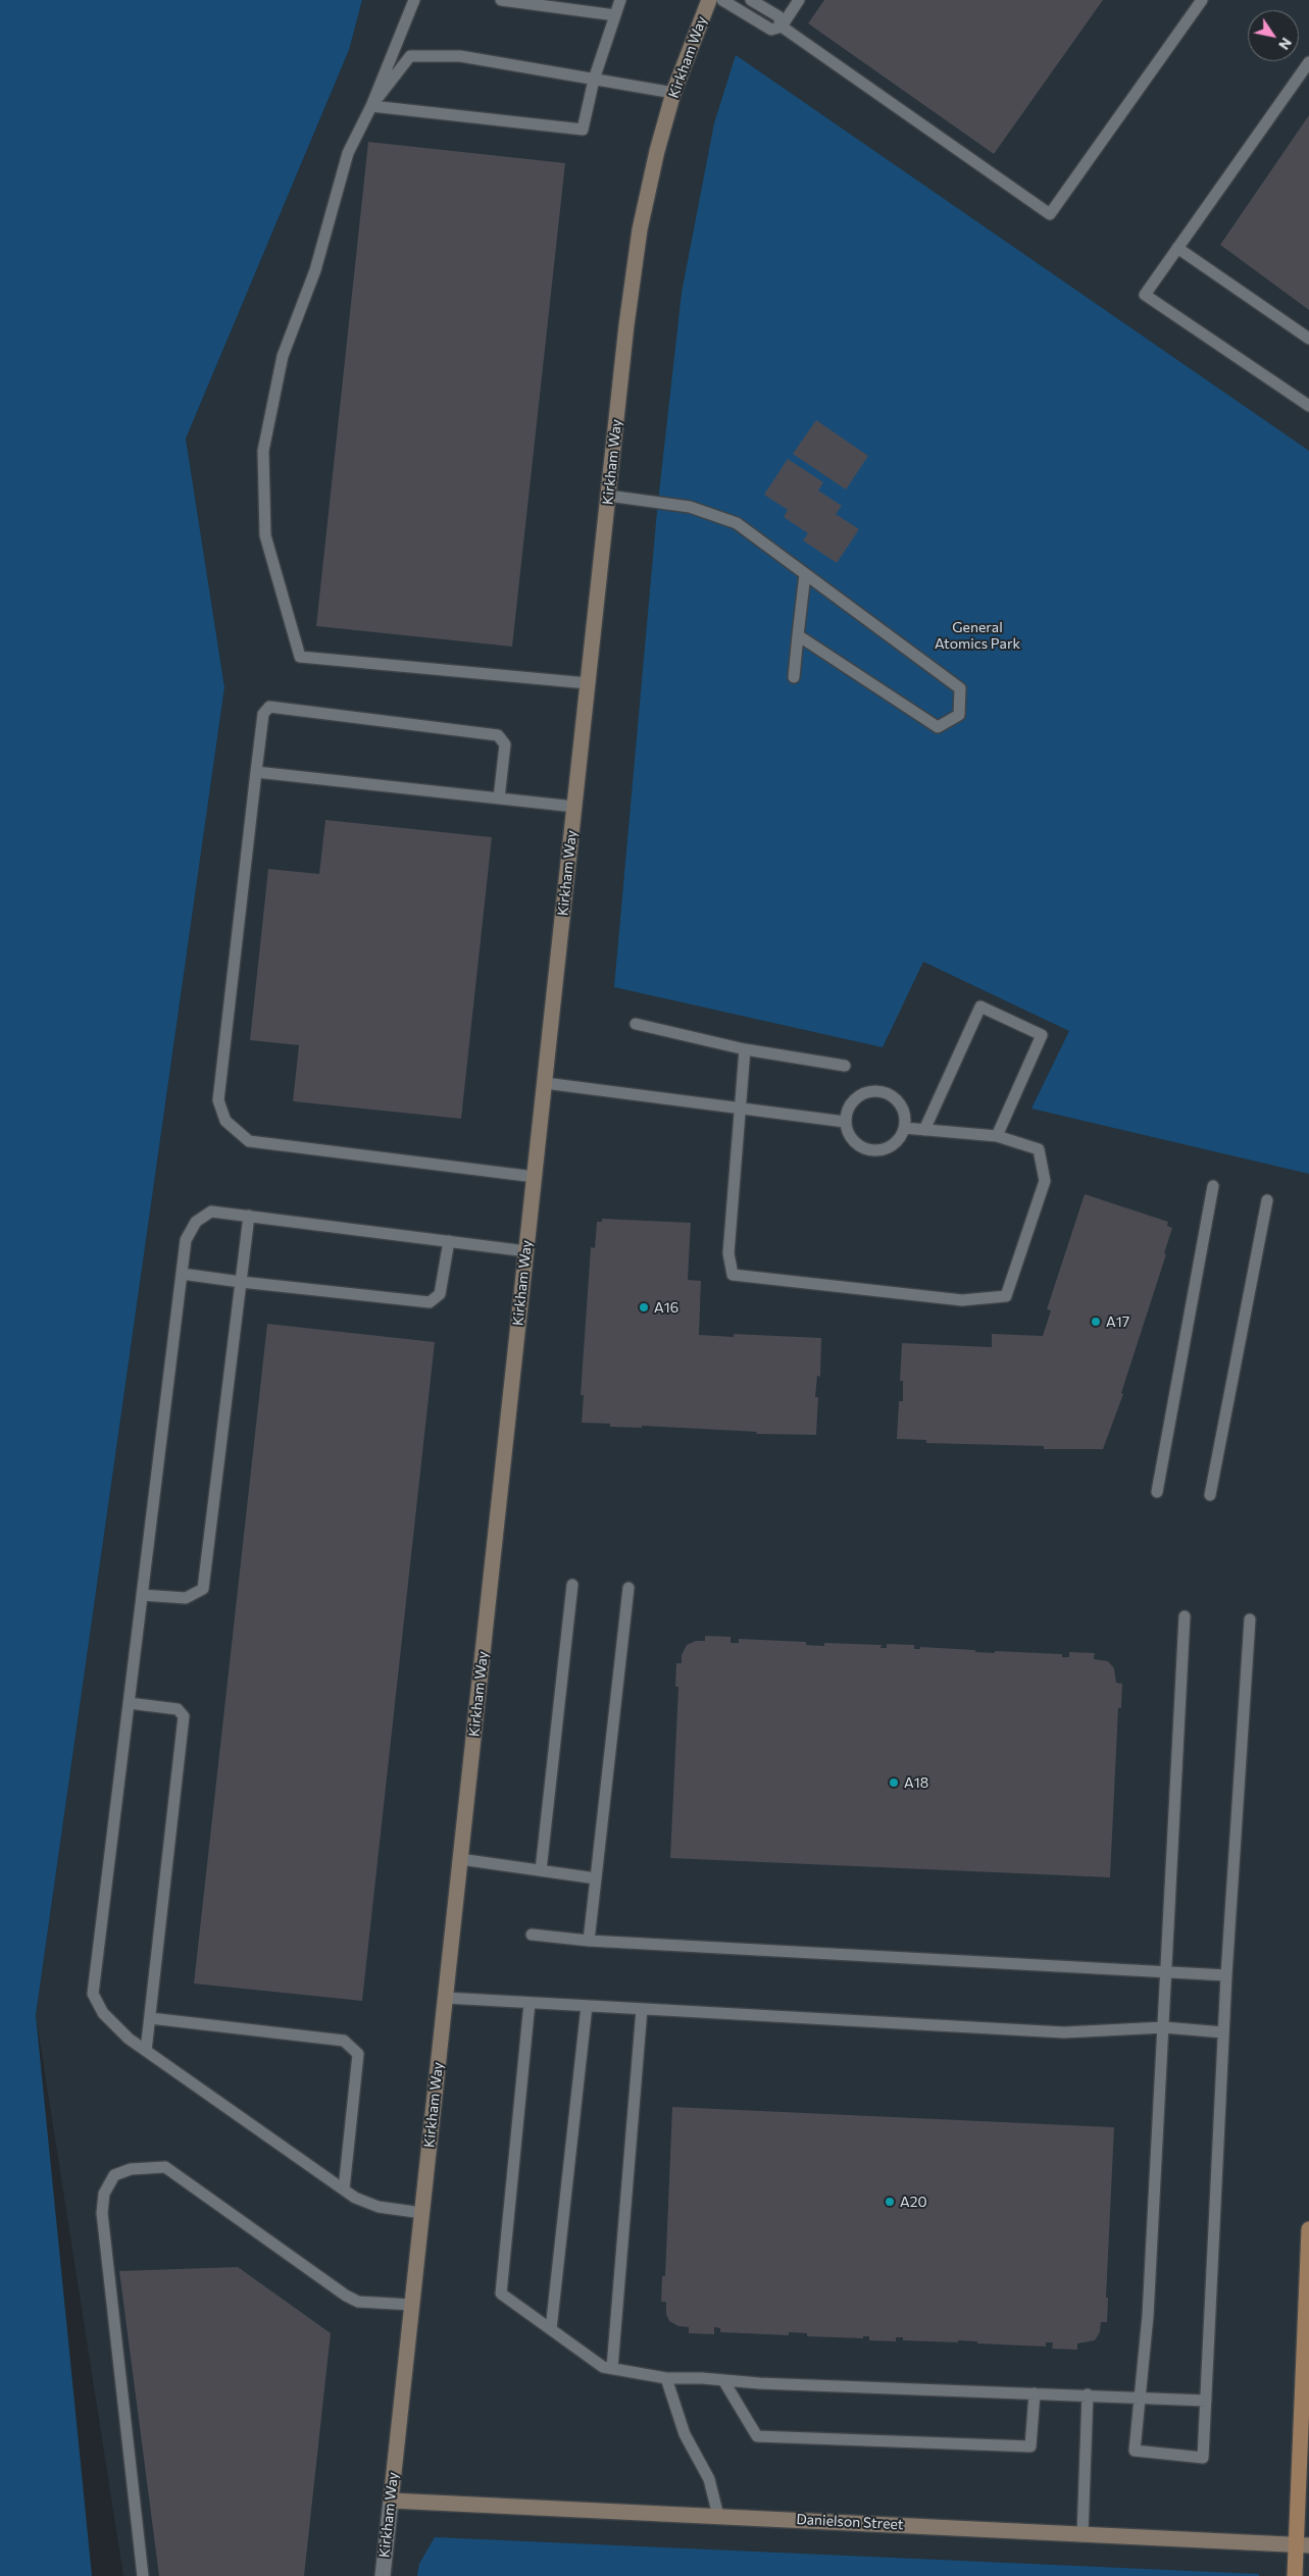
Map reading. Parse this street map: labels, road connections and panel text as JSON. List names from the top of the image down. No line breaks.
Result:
{"streets":{"main road":["Kirkham Way","Danielson Street"]},"crossings":[["Kirkham Way","Danielson Street"]],"parks":["General Atomics Park"],"places":["A16","A17","A18","A20"],"north":"bottom right"}
